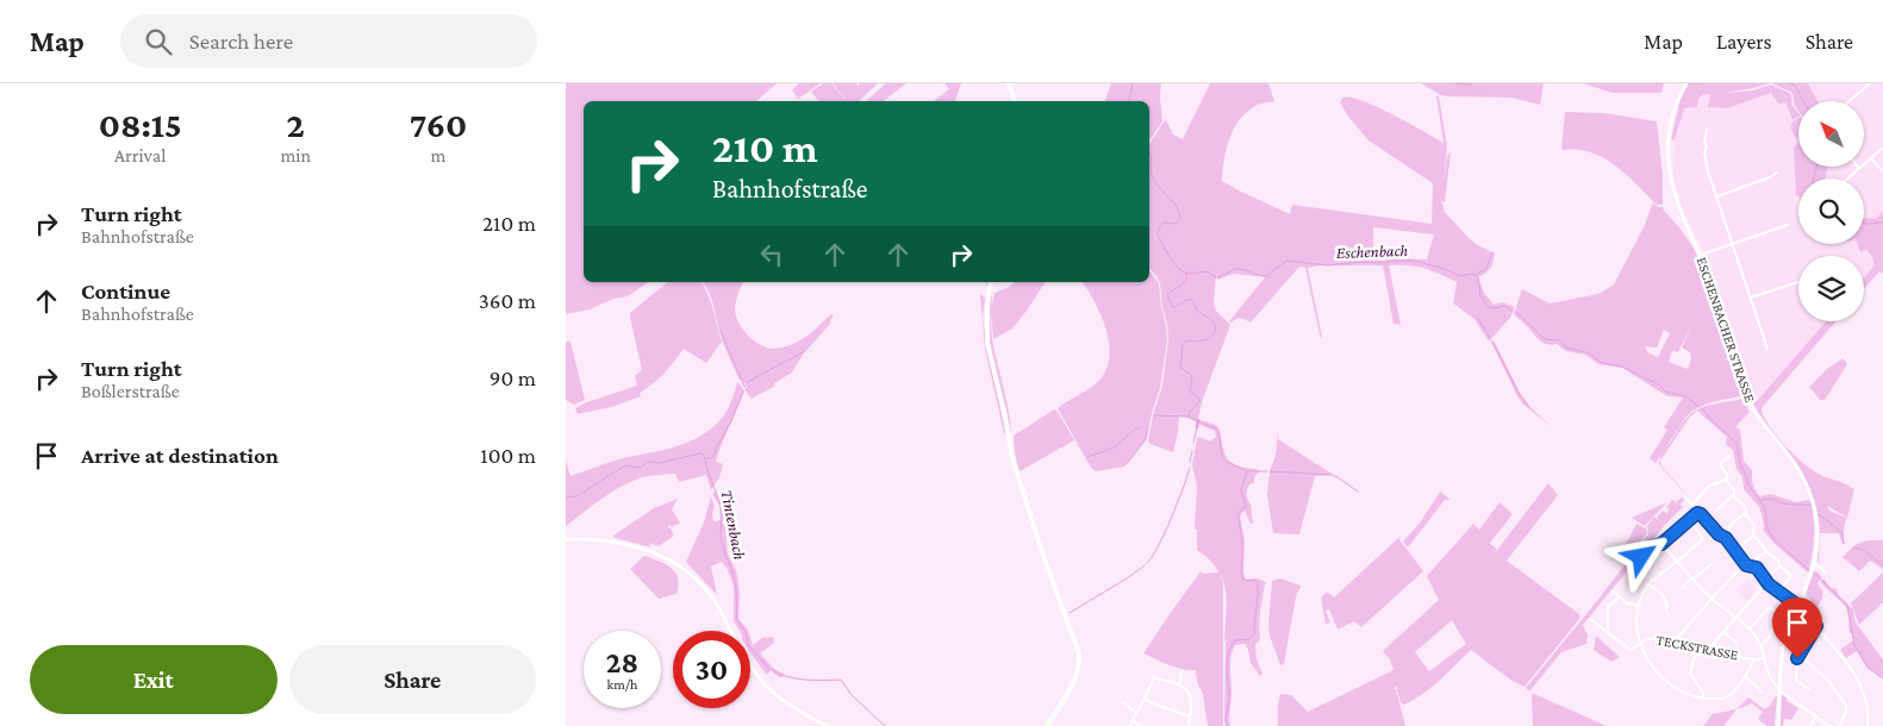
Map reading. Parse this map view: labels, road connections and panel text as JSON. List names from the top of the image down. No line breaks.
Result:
{"streets":{"street":["ESCHENBACHER STRASSE","TECKSTRASSE"]},"water":["Eschenbach","Tintenbach"],"north":"top left","page":{"header":"Map","search":"Search here","nav":["Map","Layers","Share"],"eta":["08:15","Arrival","2","min","760","m"],"turn":["210 m","Bahnhofstraße"],"list":[{"name":"Turn right","note":"Bahnhofstraße","value":"210 m"},{"name":"Continue","note":"Bahnhofstraße","value":"360 m"},{"name":"Turn right","note":"Boßlerstraße","value":"90 m"},{"name":"Arrive at destination","value":"100 m"}],"speed":"28 km/h","limit":"30","buttons":["Exit","Share"]}}
